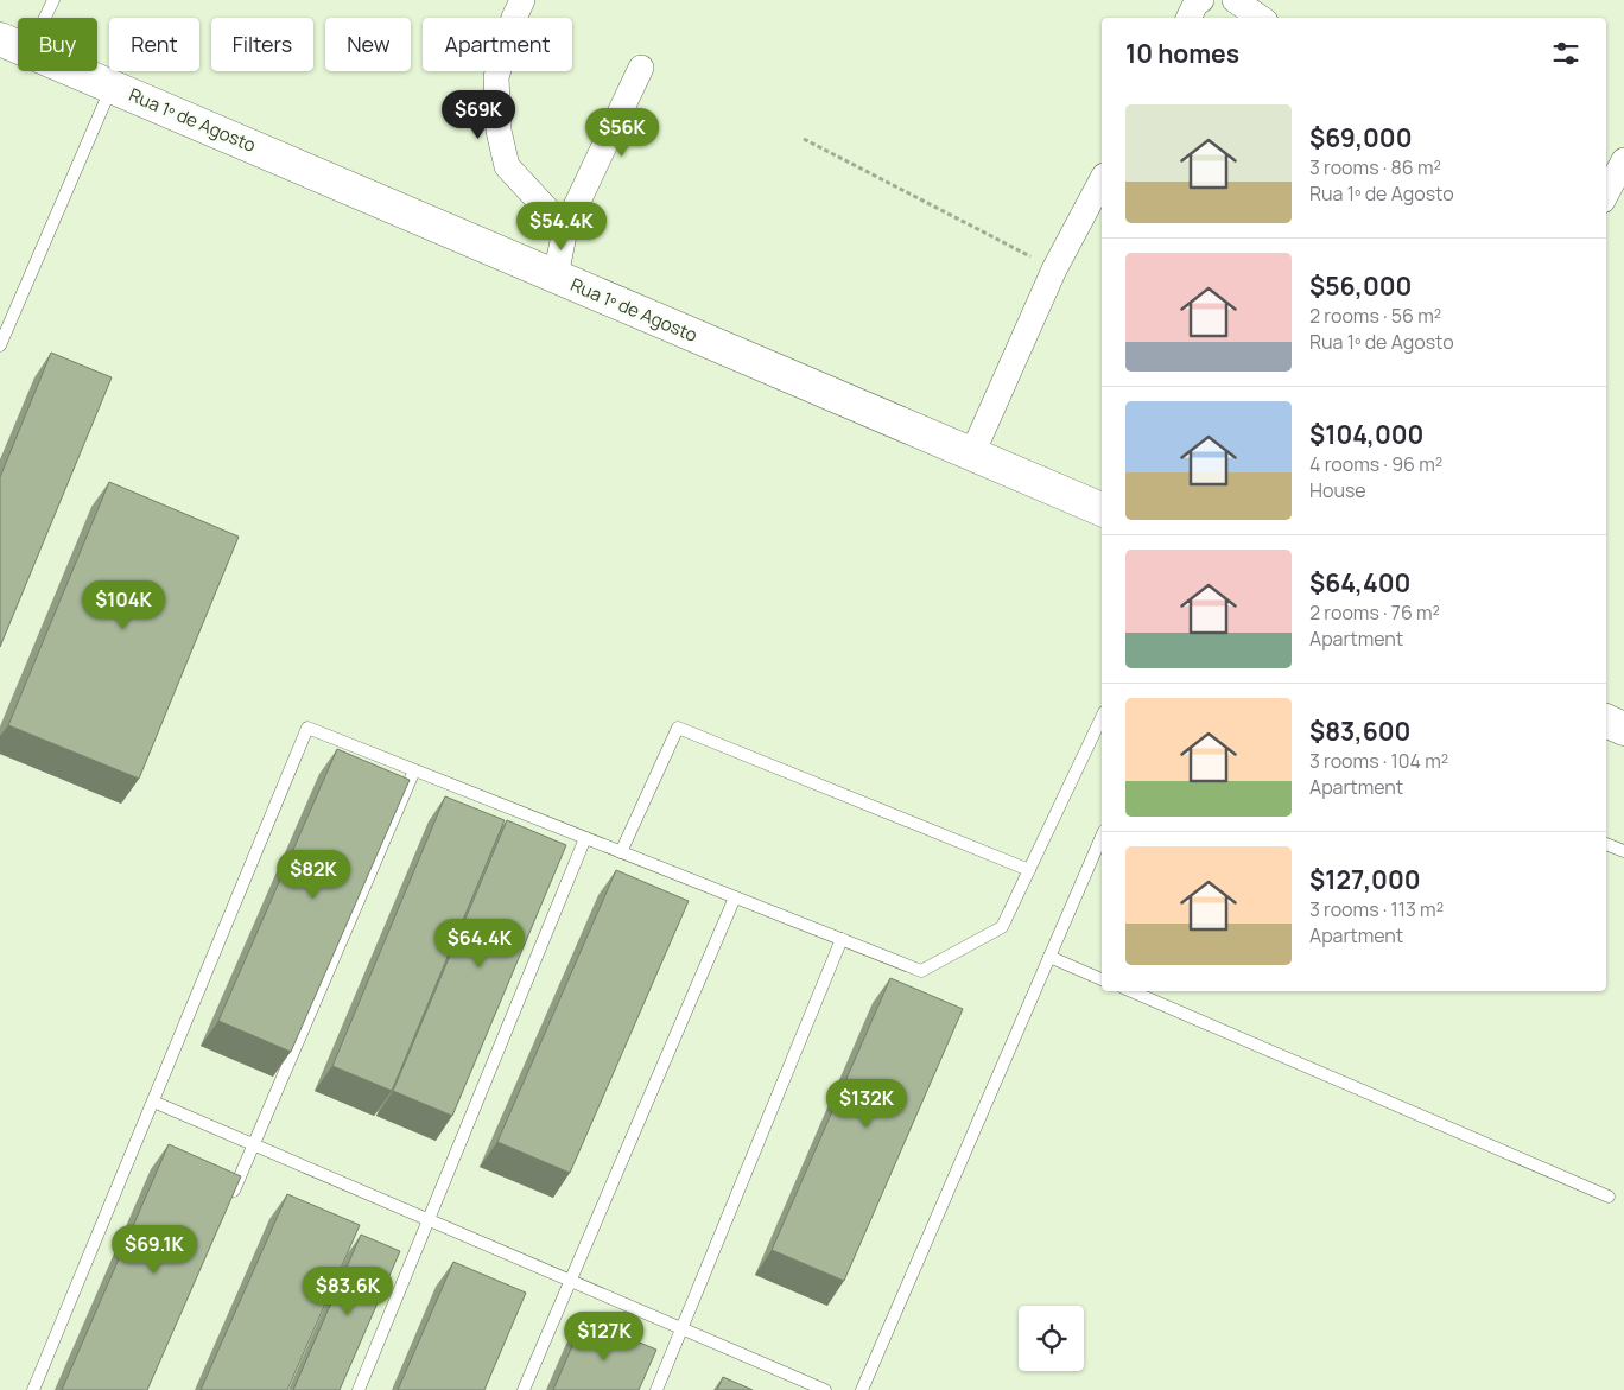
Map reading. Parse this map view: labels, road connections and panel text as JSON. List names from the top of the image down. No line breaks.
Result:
{"streets":{"main road":["Rua 1º de Agosto"]},"page":{"chip":["Buy","Rent","Filters","New","Apartment"],"heading":"10 homes","list":[{"name":"$69,000","note":"3 rooms · 86 m² · Rua 1º de Agosto"},{"name":"$56,000","note":"2 rooms · 56 m² · Rua 1º de Agosto"},{"name":"$104,000","note":"4 rooms · 96 m² · House"},{"name":"$64,400","note":"2 rooms · 76 m² · Apartment"},{"name":"$83,600","note":"3 rooms · 104 m² · Apartment"},{"name":"$127,000","note":"3 rooms · 113 m² · Apartment"}],"price":["$69K","$56K","$54.4K","$104K","$82K","$64.4K","$132K","$69.1K","$83.6K","$127K"]}}
